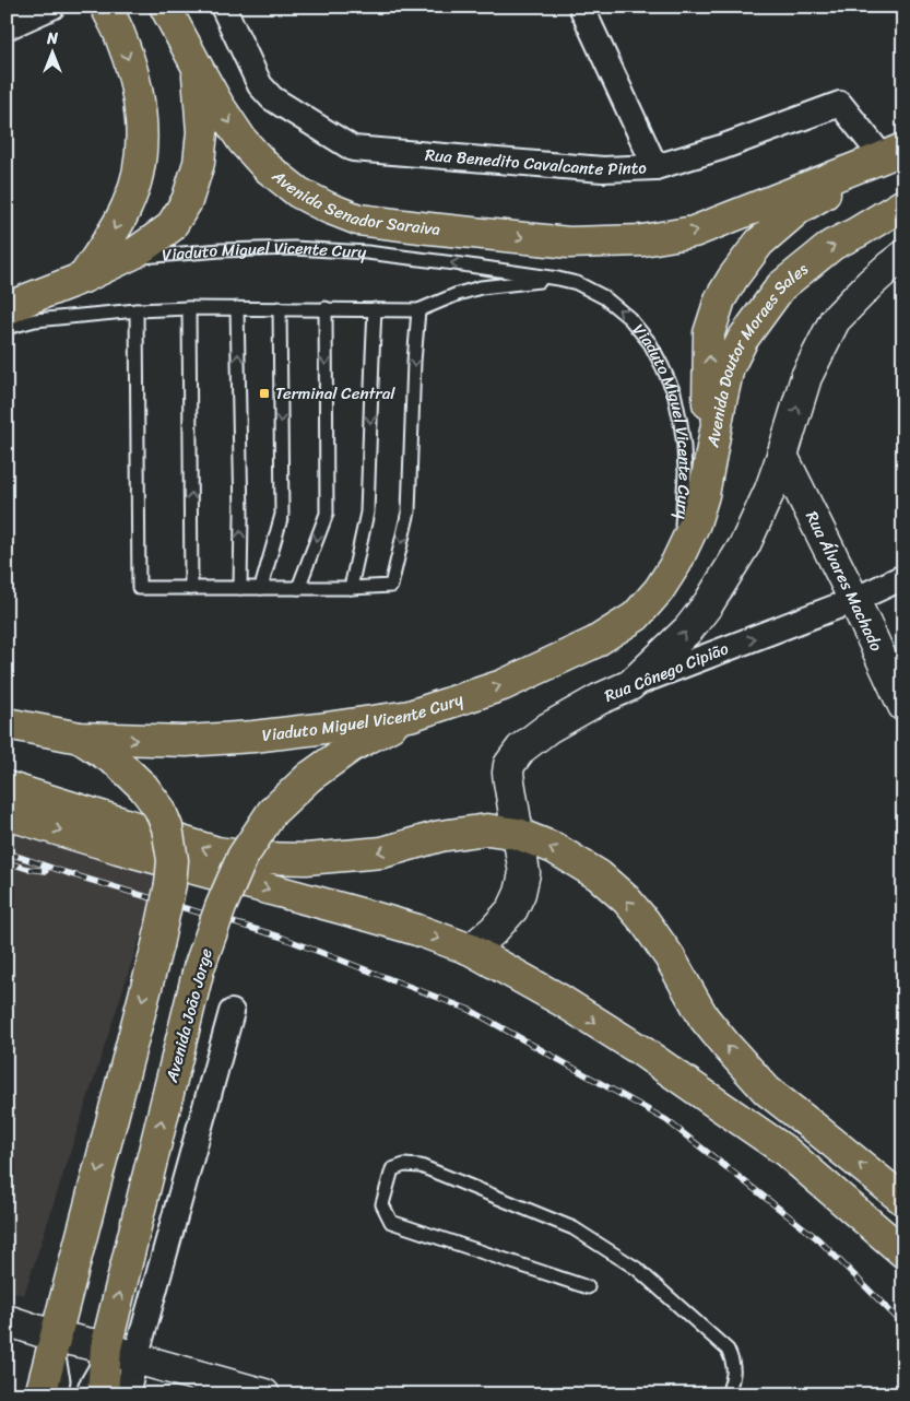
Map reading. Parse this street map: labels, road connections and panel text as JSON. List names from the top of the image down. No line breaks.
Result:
{"streets":{"main road":["Avenida Senador Saraiva","Viaduto Miguel Vicente Cury","Avenida Doutor Moraes Sales","Avenida João Jorge"],"street":["Rua Benedito Cavalcante Pinto","Rua Álvares Machado","Rua Cônego Cipião"]},"crossings":[["Rua Benedito Cavalcante Pinto","Avenida Senador Saraiva"],["Viaduto Miguel Vicente Cury","Avenida Doutor Moraes Sales"],["Viaduto Miguel Vicente Cury","Avenida João Jorge"],["Rua Álvares Machado","Rua Cônego Cipião"]],"one_way":["Avenida Senador Saraiva","Rua Cônego Cipião","Avenida João Jorge"],"places":{"transit":["Terminal Central"]},"north":"top"}
